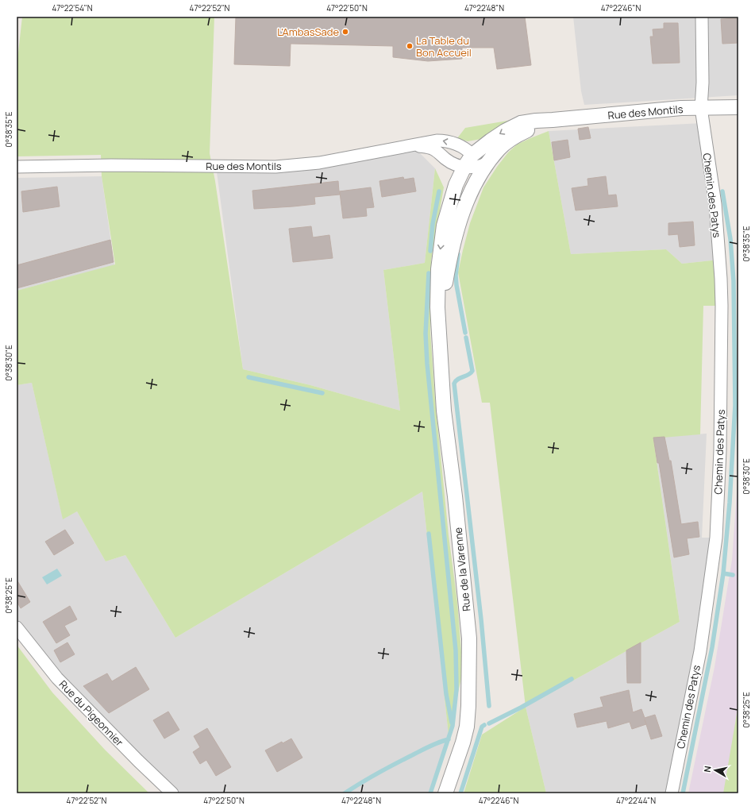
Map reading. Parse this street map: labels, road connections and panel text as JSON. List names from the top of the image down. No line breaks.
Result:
{"streets":{"street":["Rue des Montils","Chemin des Patys","Rue de la Varenne","Rue du Pigeonnier"]},"crossings":[["Rue des Montils","Chemin des Patys"],["Rue des Montils","Rue de la Varenne"]],"places":["L'AmbasSade","La Table du Bon Accueil"],"north":"left","coordinates":["47°22'54\"N","47°22'52\"N","47°22'50\"N","47°22'48\"N","47°22'46\"N","0°38'35\"E","0°38'30\"E","0°38'25\"E","47°22'44\"N"]}
